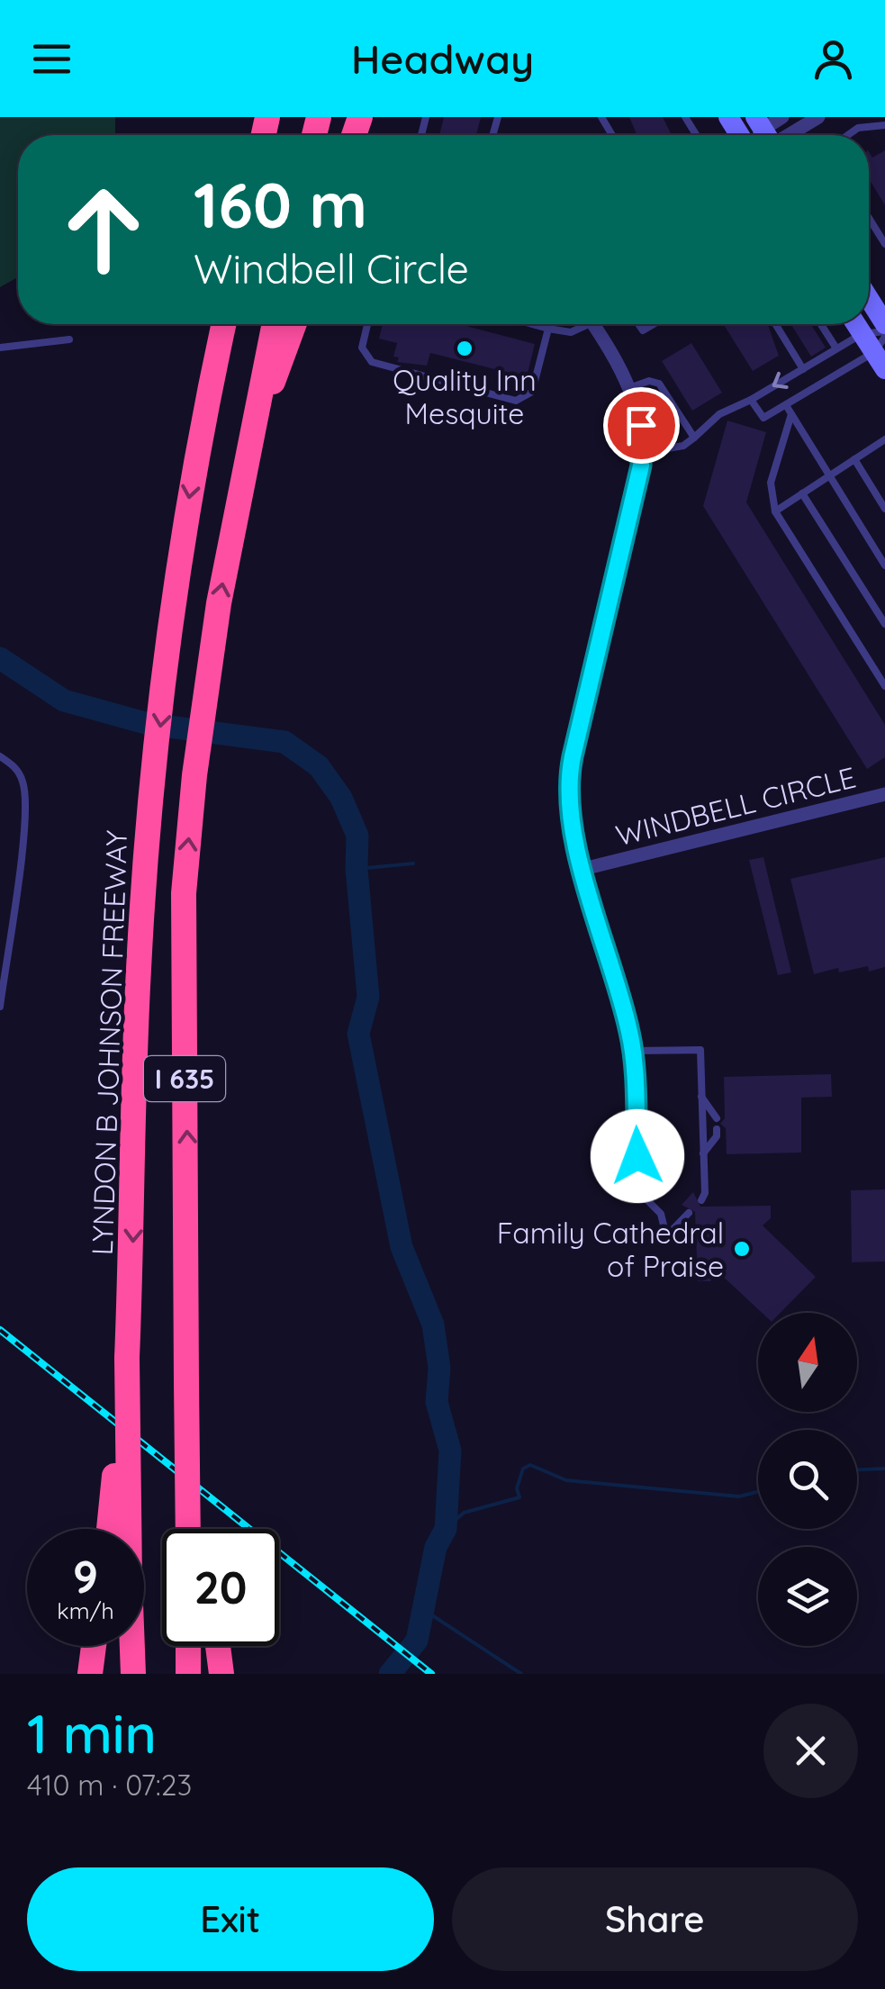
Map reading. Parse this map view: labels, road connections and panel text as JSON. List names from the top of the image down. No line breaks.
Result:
{"streets":{"highway":["LYNDON B JOHNSON FREEWAY","I 635"],"street":["WINDBELL CIRCLE"]},"places":["Quality Inn Mesquite","Family Cathedral of Praise"],"north":"top","page":{"header":"Headway","turn":["160 m","Windbell Circle"],"speed":"9 km/h","limit":"20","heading":["1 min","410 m · 07:23"],"buttons":["Exit","Share"]}}
